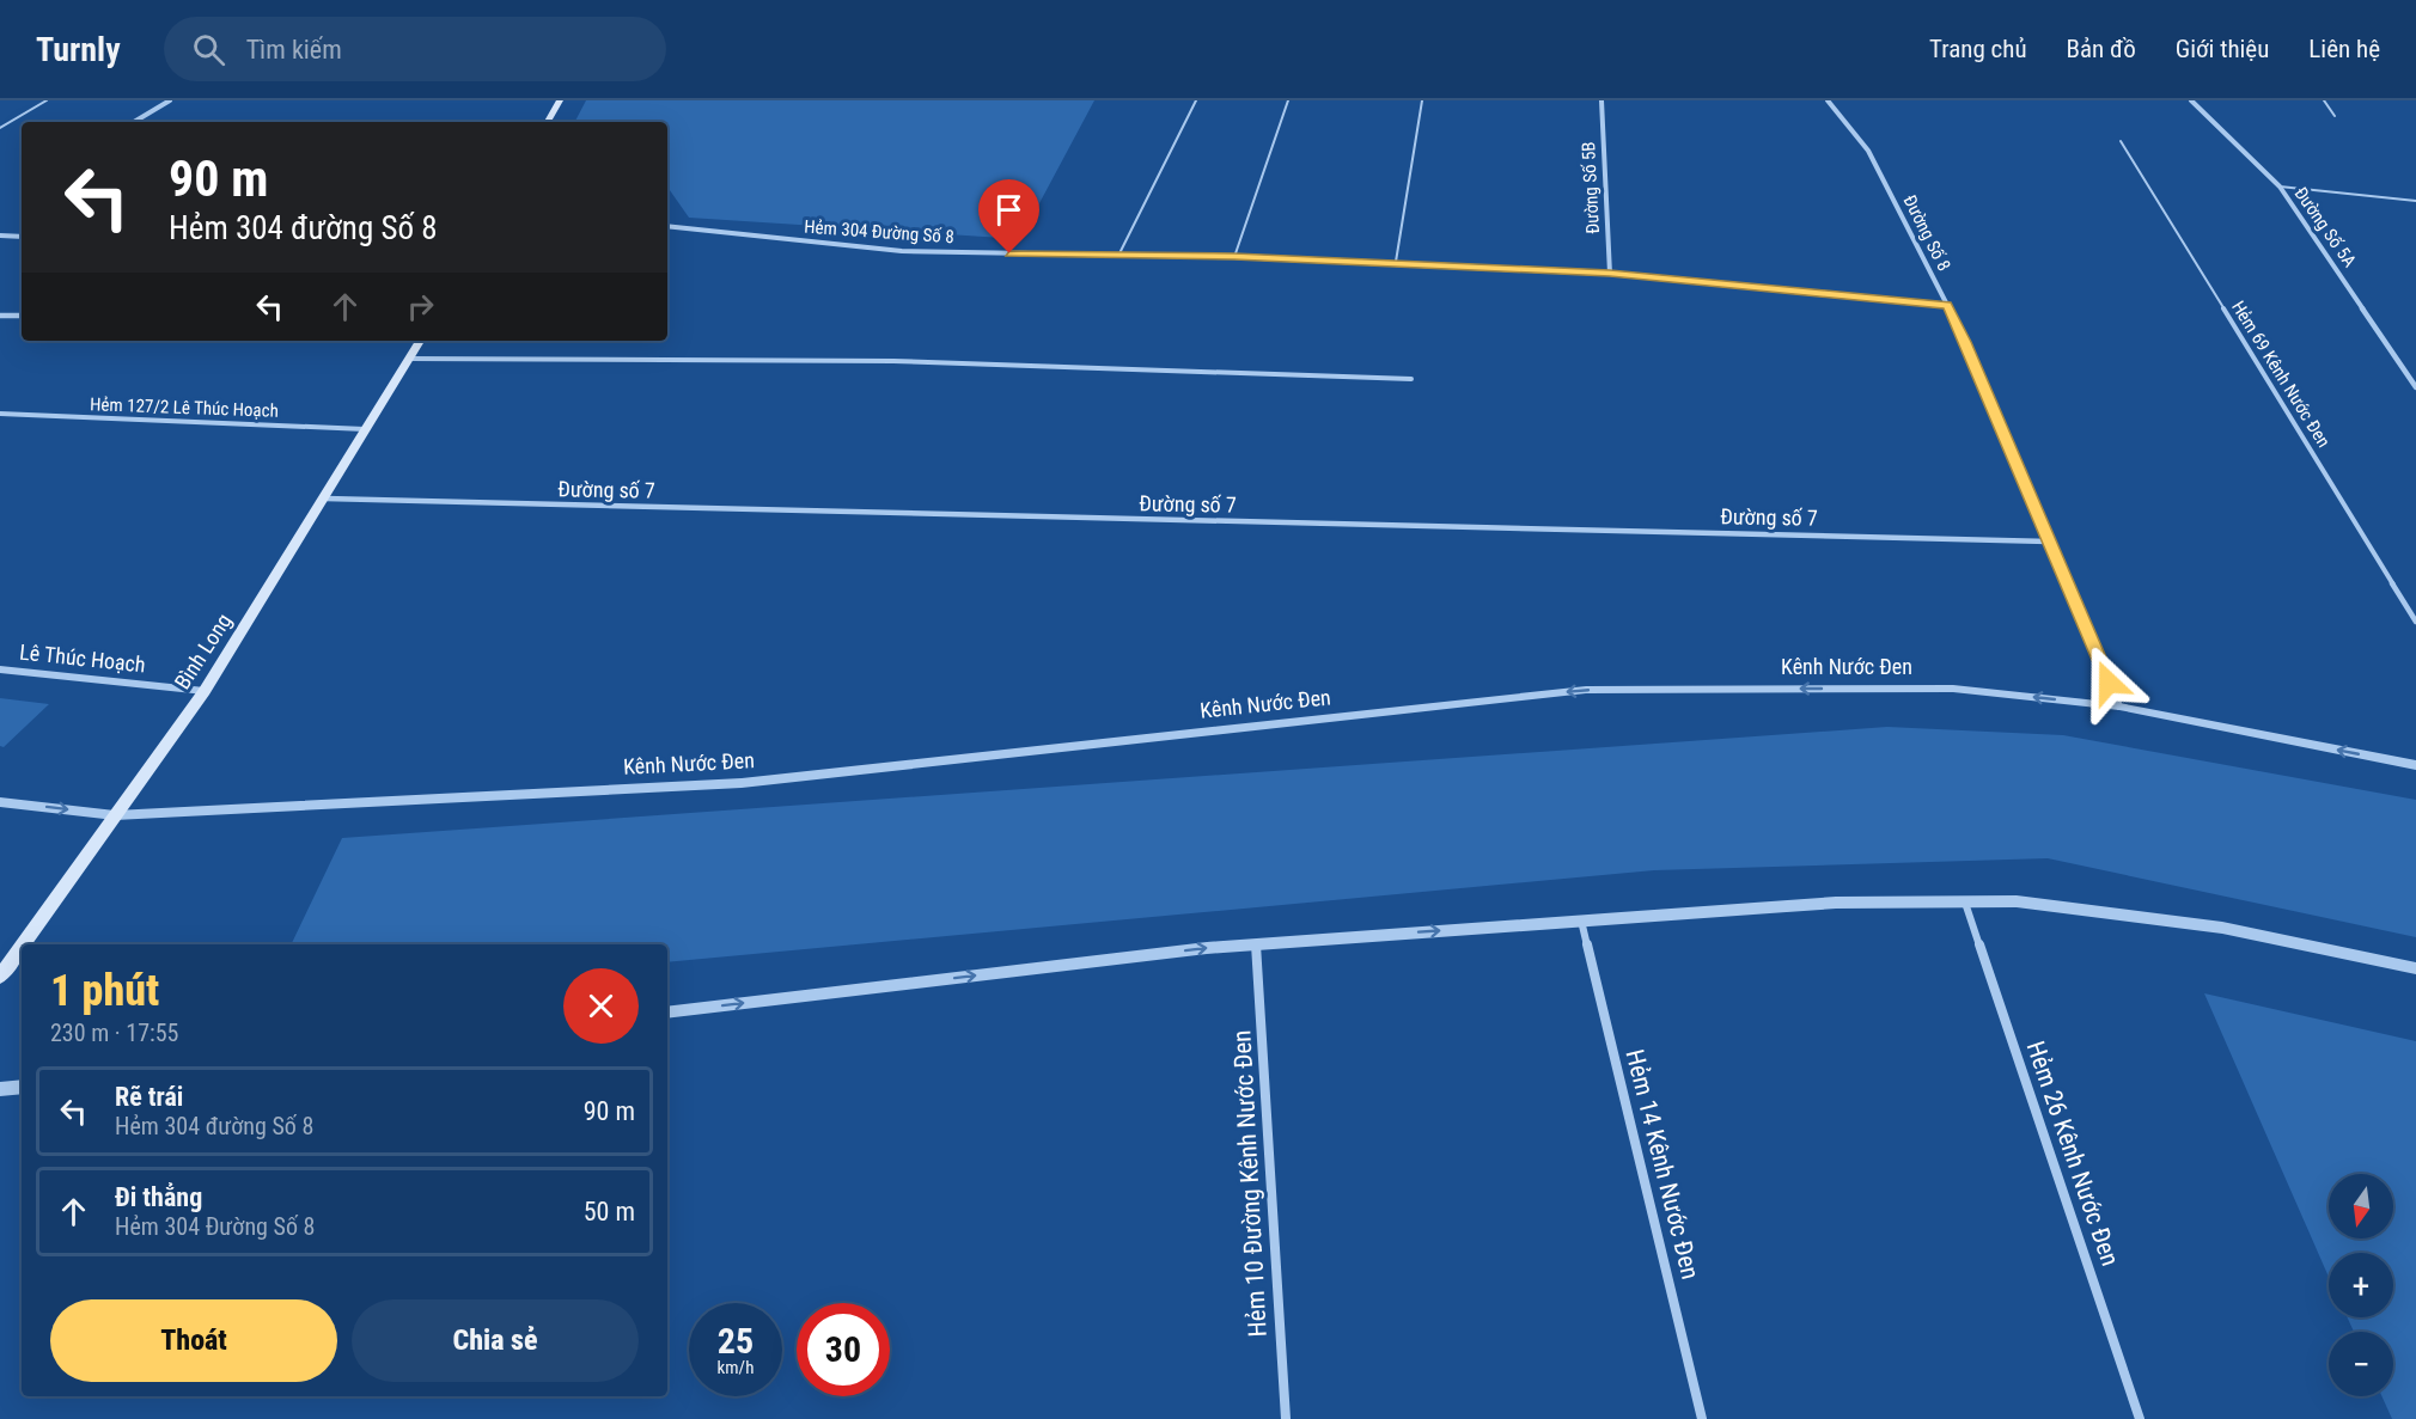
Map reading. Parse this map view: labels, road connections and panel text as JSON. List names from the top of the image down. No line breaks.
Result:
{"streets":{"main road":["Bình Long"],"street":["Đường Số 5B","Đường Số 5A","Hẻm 304 Đường Số 8","Đường Số 8","Đường số 7","Lê Thúc Hoạch","Kênh Nước Đen","Hẻm 26 Kênh Nước Đen","Hẻm 14 Kênh Nước Đen","Hẻm 10 Đường Kênh Nước Đen"],"lane":["Hẻm 69 Kênh Nước Đen","Hẻm 127/2 Lê Thúc Hoạch"]},"crossings":[["Đường Số 5B","Hẻm 304 Đường Số 8"],["Đường Số 8","Đường số 7"],["Đường Số 8","Kênh Nước Đen"],["Hẻm 127/2 Lê Thúc Hoạch","Bình Long"],["Đường số 7","Bình Long"],["Bình Long","Lê Thúc Hoạch"],["Bình Long","Kênh Nước Đen"]],"one_way":["Kênh Nước Đen"],"north":"bottom","page":{"header":"Turnly","search":"Tìm kiếm","nav":["Trang chủ","Bản đồ","Giới thiệu","Liên hệ"],"turn":["90 m","Hẻm 304 đường Số 8"],"heading":["1 phút","230 m · 17:55"],"list":[{"name":"Rẽ trái","note":"Hẻm 304 đường Số 8","value":"90 m"},{"name":"Đi thẳng","note":"Hẻm 304 Đường Số 8","value":"50 m"}],"map_buttons":["+","−"],"buttons":["Thoát","Chia sẻ"],"speed":"25 km/h","limit":"30"}}
